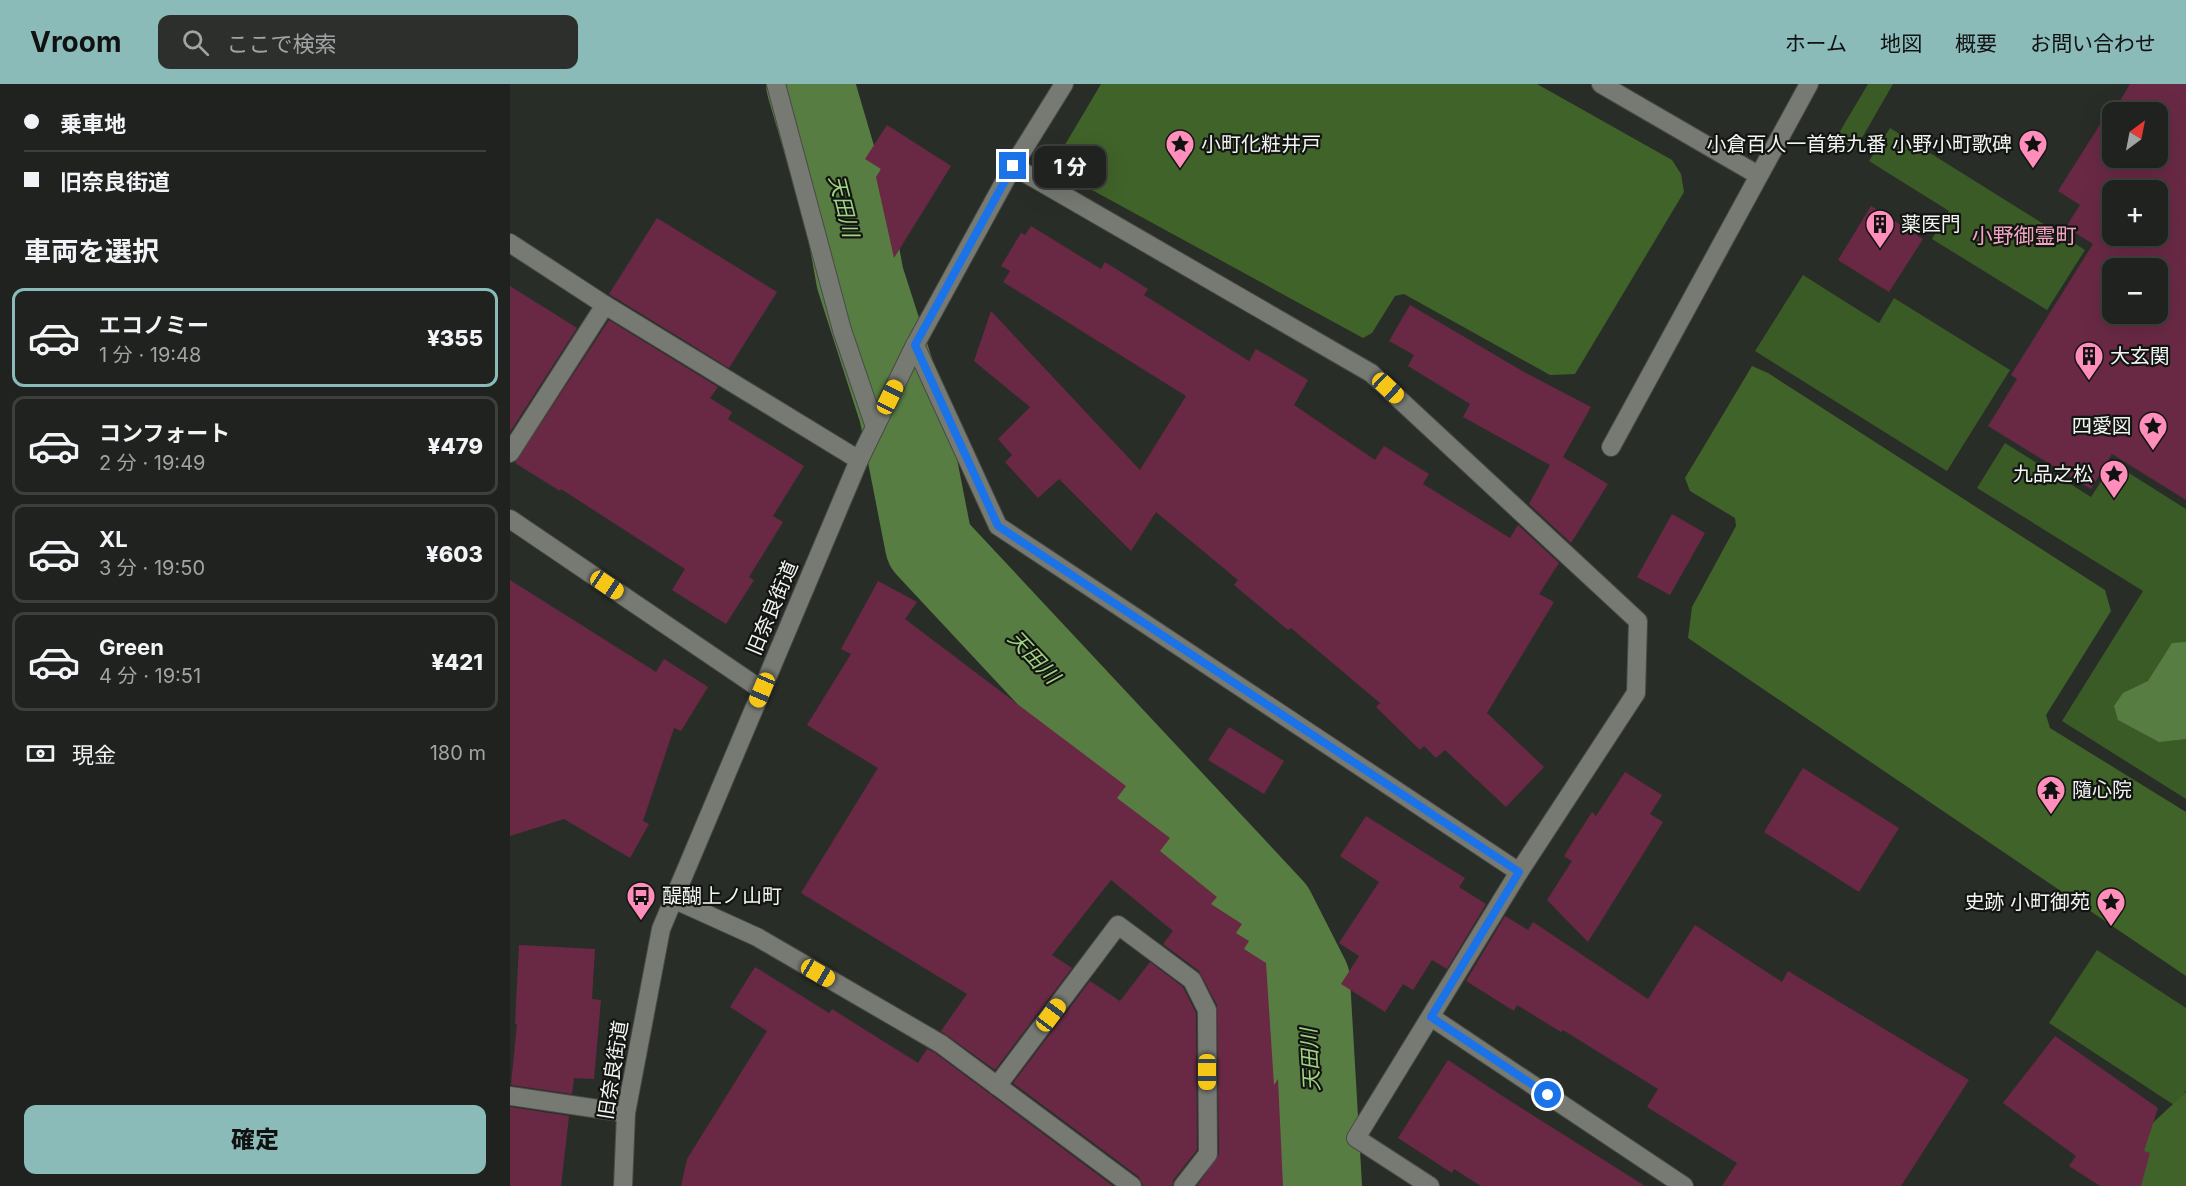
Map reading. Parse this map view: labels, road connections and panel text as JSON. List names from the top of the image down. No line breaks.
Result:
{"streets":{"street":["旧奈良街道"]},"districts":["小野御霊町"],"water":["天田川"],"places":{"place":["小町化粧井戸","小倉百人一首第九番 小野小町歌碑","四愛図","九品之松","史跡 小町御苑"],"building":["薬医門","大玄関"],"temple":["隨心院"],"bus stop":["醍醐上ノ山町"]},"north":"top right","page":{"header":"Vroom","search":"ここで検索","nav":["ホーム","地図","概要","お問い合わせ"],"banner":["乗車地","旧奈良街道"],"map_buttons":["+","−"],"bubble":"1 分","heading":"車両を選択","list":[{"name":"エコノミー","note":"1 分 · 19:48","value":"¥355"},{"name":"コンフォート","note":"2 分 · 19:49","value":"¥479"},{"name":"XL","note":"3 分 · 19:50","value":"¥603"},{"name":"Green","note":"4 分 · 19:51","value":"¥421"}],"pay":["現金","180 m"],"buttons":"確定"}}
